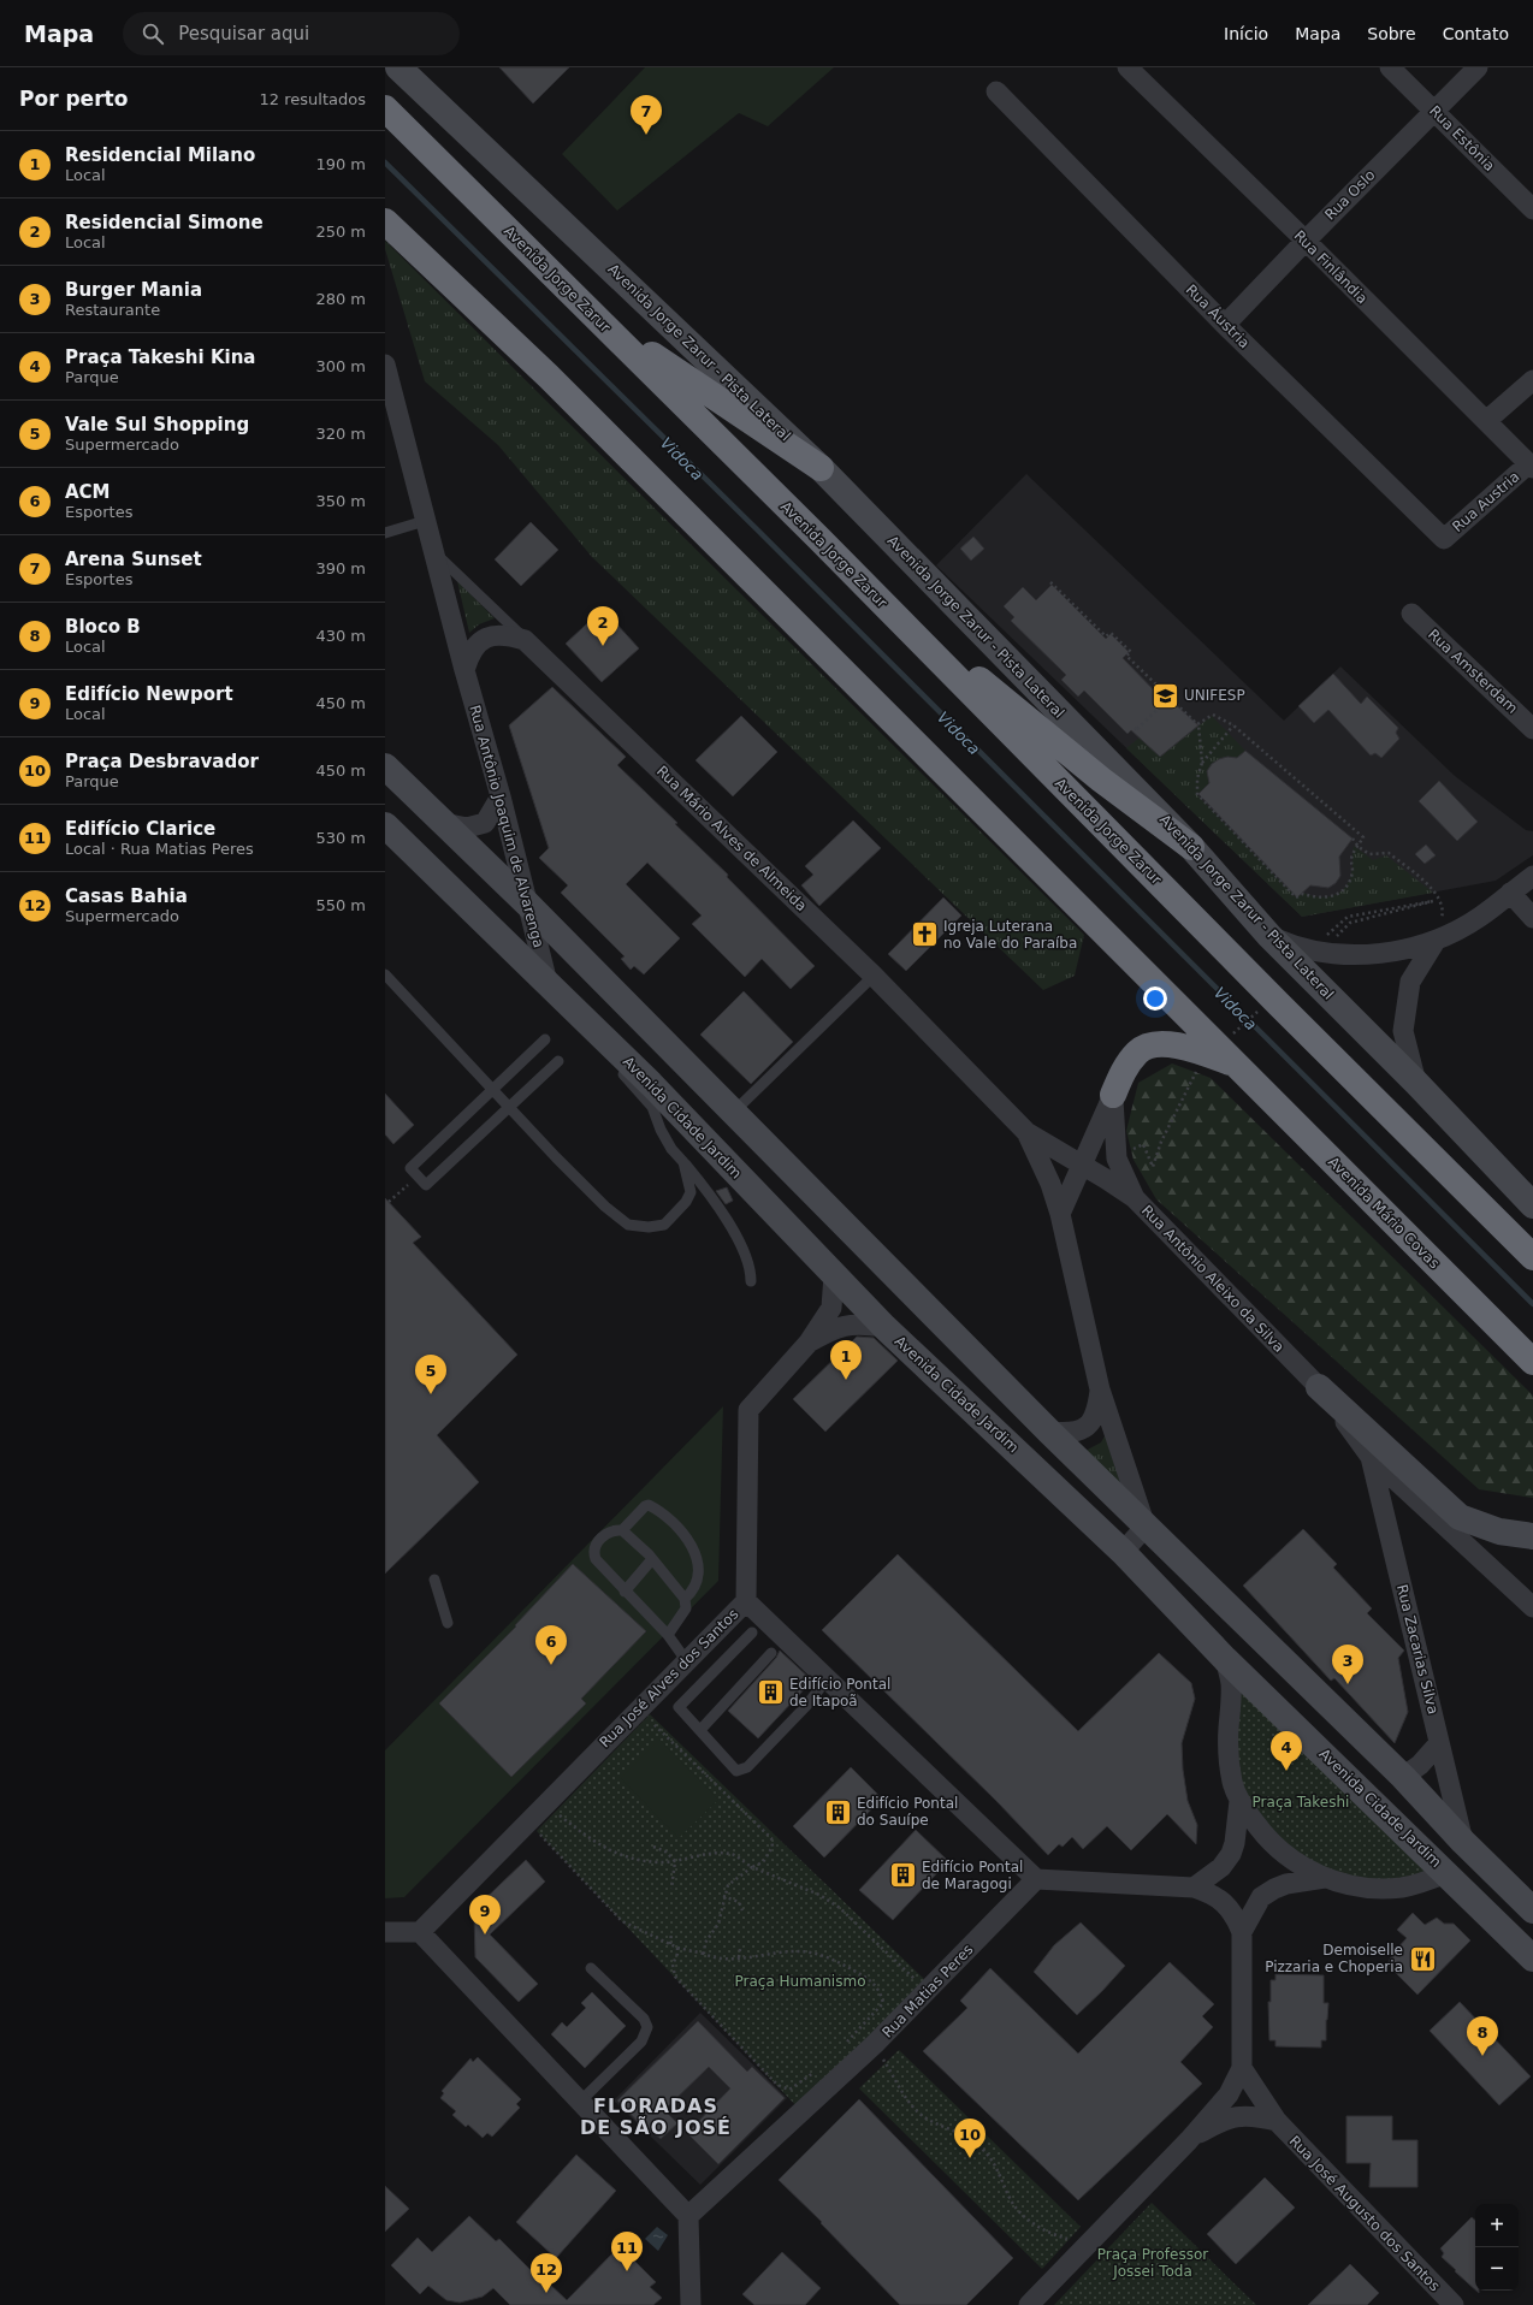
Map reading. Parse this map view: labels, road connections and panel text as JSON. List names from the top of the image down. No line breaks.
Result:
{"streets":{"highway":["Avenida Jorge Zarur","Avenida Mário Covas"],"main road":["Avenida Jorge Zarur - Pista Lateral","Avenida Cidade Jardim"],"street":["Rua Estônia","Rua Oslo","Rua Finlândia","Rua Áustria","Rua Austria","Rua Amsterdam","Rua Antônio Joaquim de Alvarenga","Rua Mário Alves de Almeida","Rua Antônio Aleixo da Silva","Rua Zacarias Silva","Rua José Alves dos Santos","Rua Matias Peres","Rua José Augusto dos Santos"]},"crossings":[["Rua Estônia","Rua Oslo"],["Rua Oslo","Rua Finlândia"],["Rua Oslo","Rua Áustria"],["Rua Finlândia","Rua Austria"],["Rua Áustria","Rua Austria"],["Rua Antônio Joaquim de Alvarenga","Rua Mário Alves de Almeida"],["Rua Antônio Joaquim de Alvarenga","Avenida Cidade Jardim"],["Rua Mário Alves de Almeida","Rua Antônio Aleixo da Silva"],["Rua Antônio Aleixo da Silva","Rua Zacarias Silva"]],"districts":["FLORADAS DE SÃO JOSÉ"],"water":["Vidoca"],"parks":["Praça Takeshi","Praça Humanismo","Praça Professor Jossei Toda"],"places":{"school or university":["UNIFESP"],"church":["Igreja Luterana no Vale do Paraíba"],"building":["Edifício Pontal de Itapoã","Edifício Pontal do Sauípe","Edifício Pontal de Maragogi"],"restaurant":["Demoiselle Pizzaria e Choperia"]},"page":{"header":"Mapa","search":"Pesquisar aqui","nav":["Início","Mapa","Sobre","Contato"],"heading":["Por perto","12 resultados"],"pins":["7","2","1","5","6","3","4","9","8","10","11","12"],"list":[{"mark":"1","name":"Residencial Milano","note":"Local","value":"190 m"},{"mark":"2","name":"Residencial Simone","note":"Local","value":"250 m"},{"mark":"3","name":"Burger Mania","note":"Restaurante","value":"280 m"},{"mark":"4","name":"Praça Takeshi Kina","note":"Parque","value":"300 m"},{"mark":"5","name":"Vale Sul Shopping","note":"Supermercado","value":"320 m"},{"mark":"6","name":"ACM","note":"Esportes","value":"350 m"},{"mark":"7","name":"Arena Sunset","note":"Esportes","value":"390 m"},{"mark":"8","name":"Bloco B","note":"Local","value":"430 m"},{"mark":"9","name":"Edifício Newport","note":"Local","value":"450 m"},{"mark":"10","name":"Praça Desbravador","note":"Parque","value":"450 m"},{"mark":"11","name":"Edifício Clarice","note":"Local · Rua Matias Peres","value":"530 m"},{"mark":"12","name":"Casas Bahia","note":"Supermercado","value":"550 m"}],"map_buttons":["+","−"]}}
